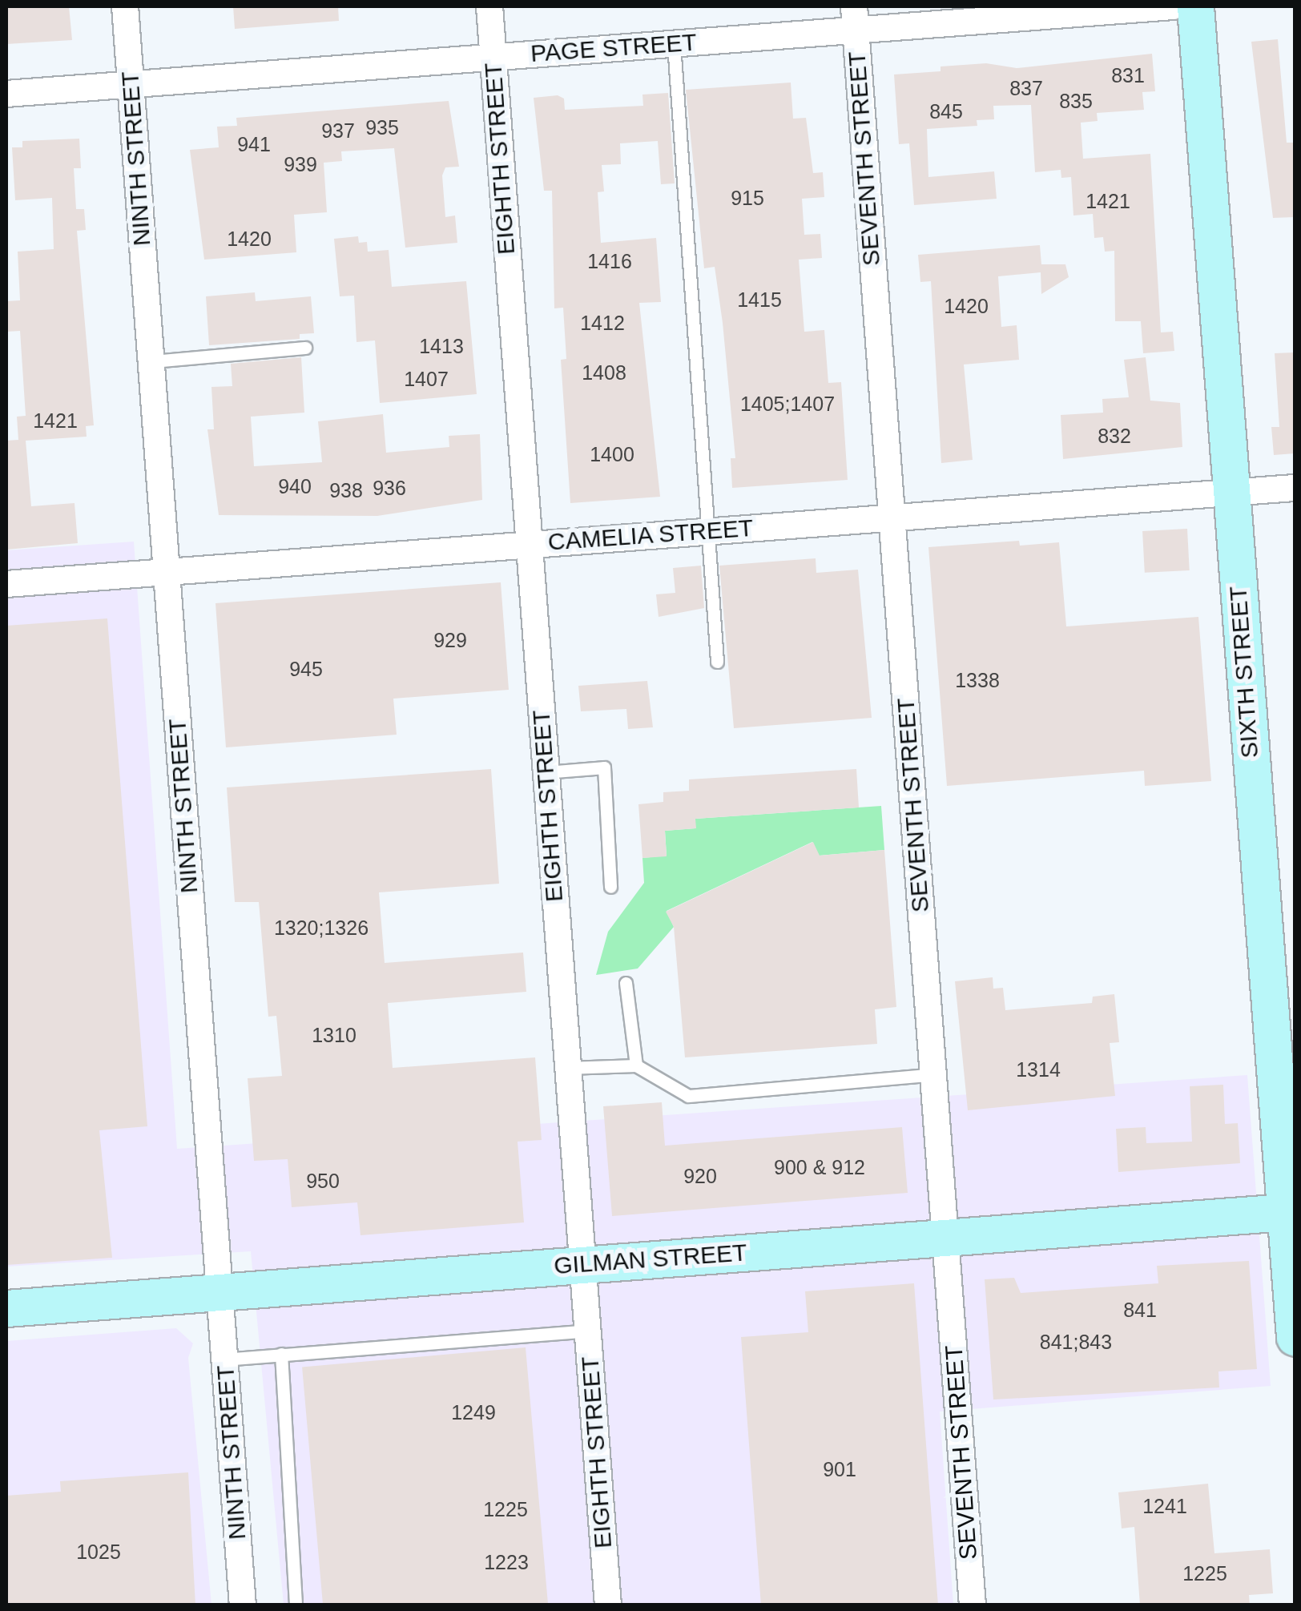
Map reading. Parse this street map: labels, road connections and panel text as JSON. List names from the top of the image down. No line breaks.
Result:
{"streets":{"street":["PAGE STREET","NINTH STREET","EIGHTH STREET","SEVENTH STREET","CAMELIA STREET","SIXTH STREET","GILMAN STREET"]},"crossings":[["PAGE STREET","NINTH STREET"],["PAGE STREET","EIGHTH STREET"],["PAGE STREET","SEVENTH STREET"],["NINTH STREET","CAMELIA STREET"],["NINTH STREET","GILMAN STREET"],["EIGHTH STREET","CAMELIA STREET"],["EIGHTH STREET","GILMAN STREET"],["SEVENTH STREET","CAMELIA STREET"],["SEVENTH STREET","GILMAN STREET"],["CAMELIA STREET","SIXTH STREET"],["SIXTH STREET","GILMAN STREET"]],"house_numbers":["831","837","835","845","935","937","941","939","915","1421","1420","1416","1415","1420","1412","1413","1408","1407","1405;1407","1421","832","1400","940","936","938","929","945","1338","1320;1326","1310","1314","900 & 912","920","950","841","841;843","1249","901","1241","1225","1025","1223","1225"]}
